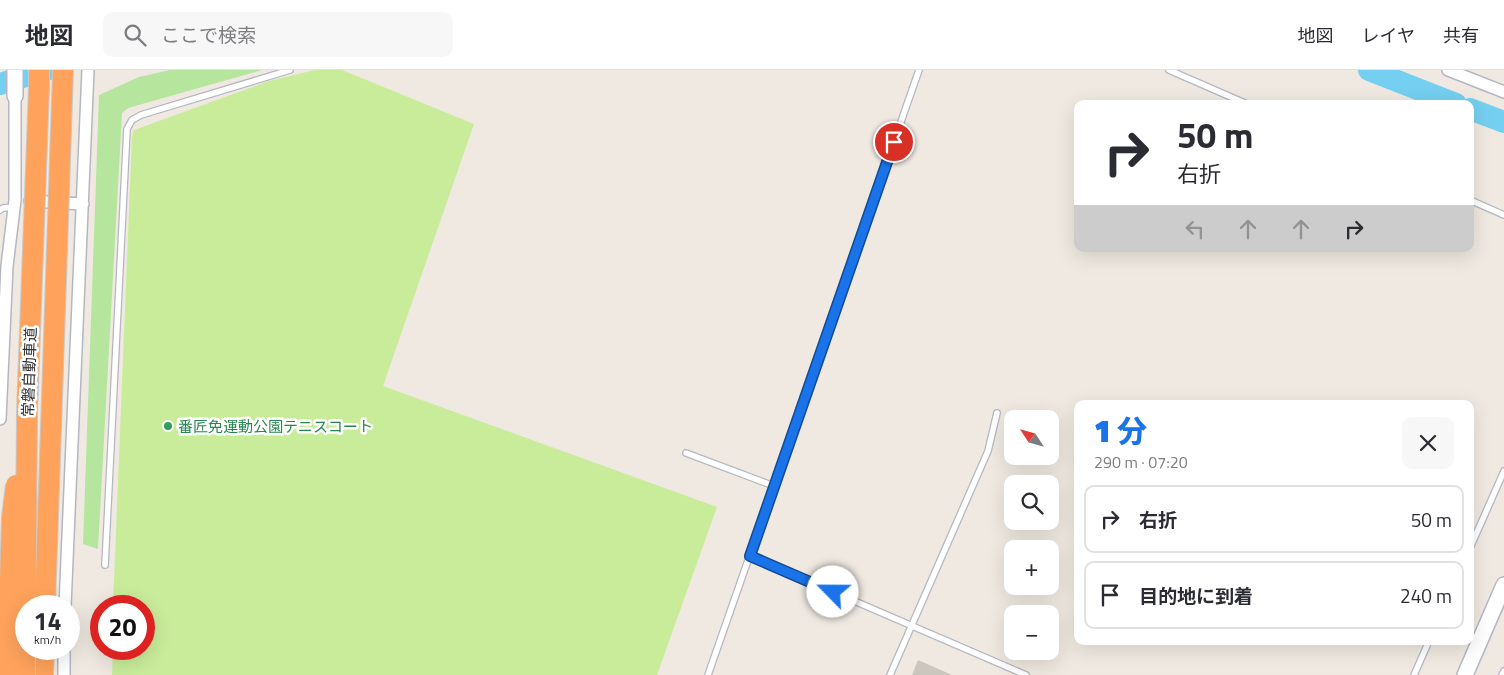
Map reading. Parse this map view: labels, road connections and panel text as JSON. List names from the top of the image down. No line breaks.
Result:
{"streets":{"highway":["常磐自動車道"]},"places":["番匠免運動公園テニスコート"],"north":"top left","page":{"header":"地図","search":"ここで検索","nav":["地図","レイヤ","共有"],"turn":["50 m","右折"],"heading":["1 分","290 m · 07:20"],"map_buttons":["+","−"],"list":[{"name":"右折","value":"50 m"},{"name":"目的地に到着","value":"240 m"}],"speed":"14 km/h","limit":"20"}}
